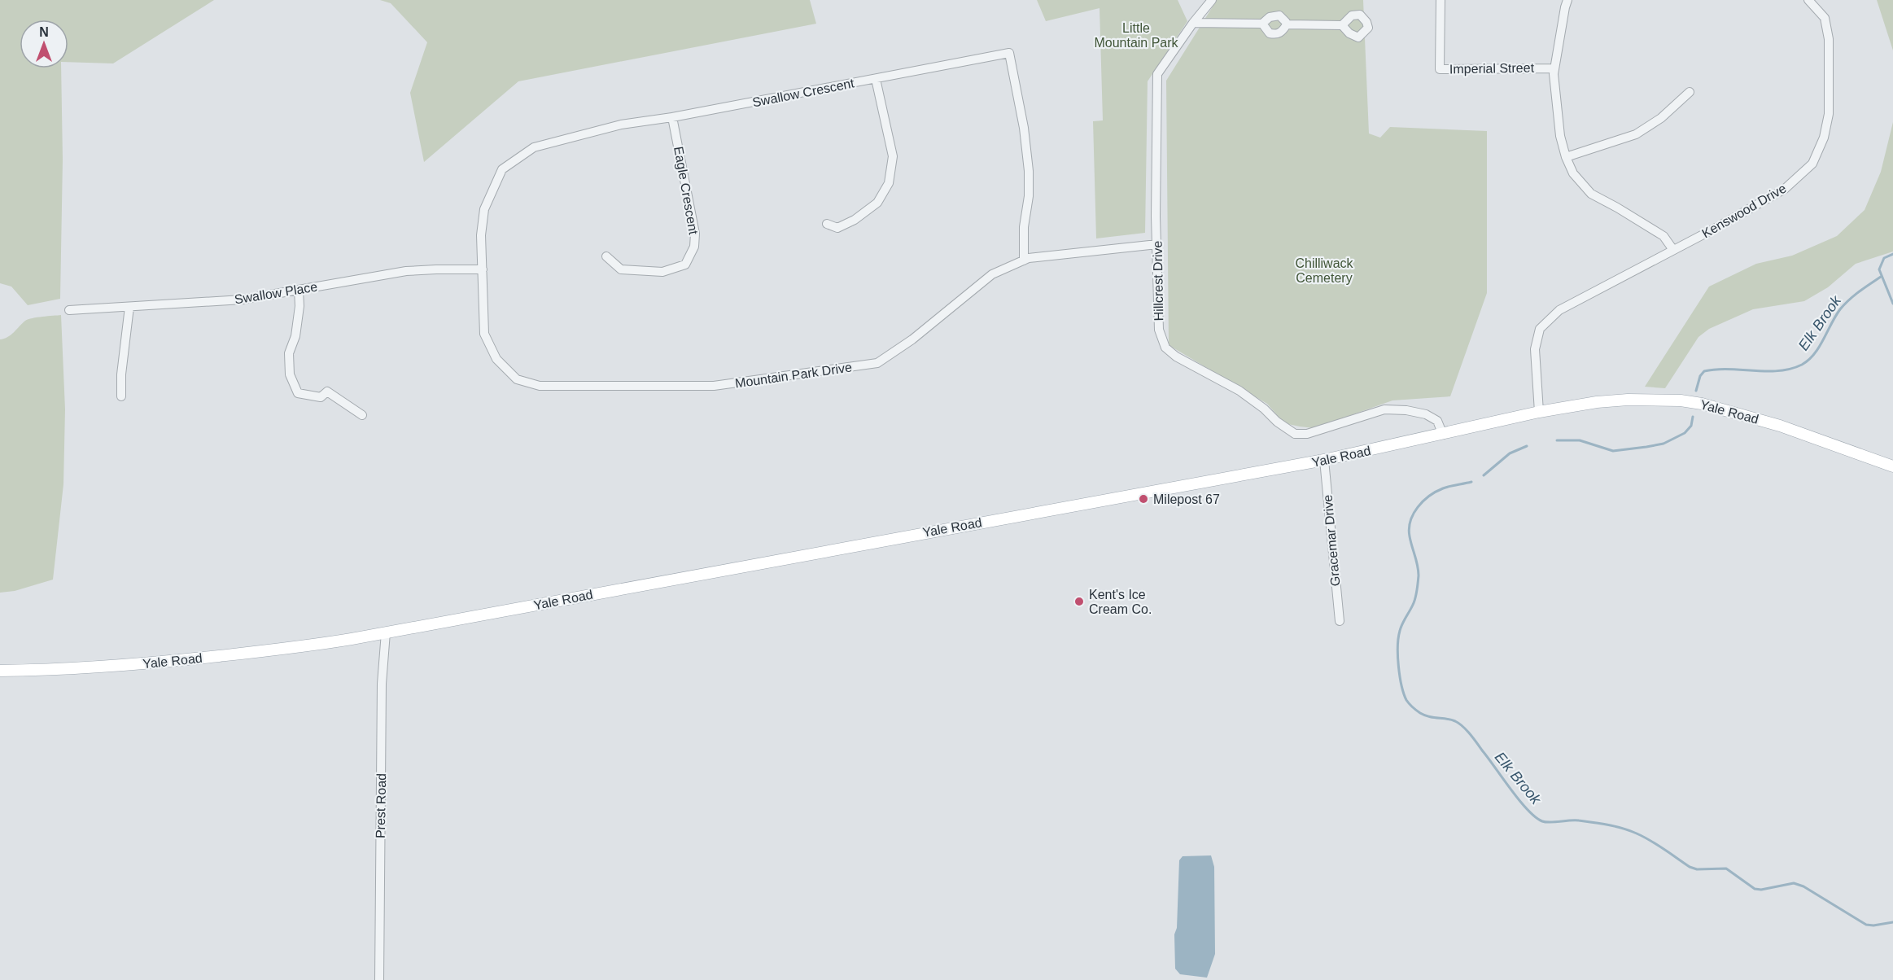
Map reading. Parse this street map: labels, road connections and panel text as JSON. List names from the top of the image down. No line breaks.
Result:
{"streets":{"main road":["Yale Road"],"street":["Imperial Street","Swallow Crescent","Eagle Crescent","Kenswood Drive","Hillcrest Drive","Swallow Place","Mountain Park Drive","Gracemar Drive","Prest Road"]},"crossings":[["Swallow Crescent","Eagle Crescent"],["Swallow Crescent","Swallow Place"],["Swallow Crescent","Mountain Park Drive"],["Kenswood Drive","Yale Road"],["Hillcrest Drive","Mountain Park Drive"],["Hillcrest Drive","Yale Road"],["Swallow Place","Mountain Park Drive"],["Yale Road","Gracemar Drive"],["Yale Road","Prest Road"]],"water":["Elk Brook"],"parks":["Little Mountain Park","Chilliwack Cemetery"],"places":["Milepost 67","Kent's Ice Cream Co."],"north":"top"}
